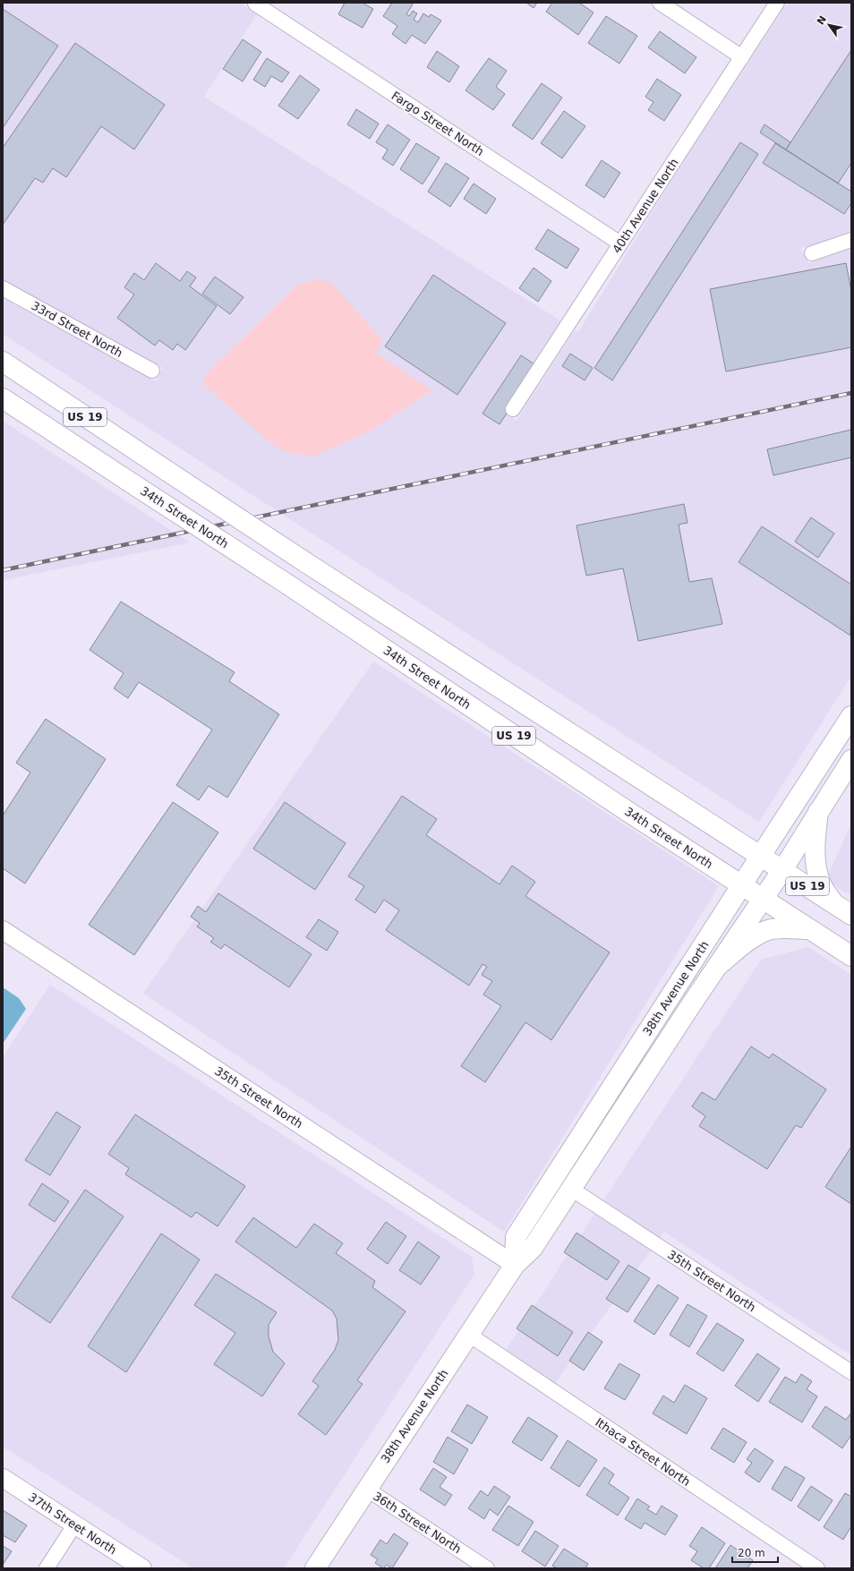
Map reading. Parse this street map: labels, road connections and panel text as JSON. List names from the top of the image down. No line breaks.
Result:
{"streets":{"main road":["US 19","34th Street North","38th Avenue North"],"street":["Fargo Street North","40th Avenue North","33rd Street North","35th Street North","Ithaca Street North","36th Street North","37th Street North"]},"crossings":[["Fargo Street North","40th Avenue North"],["US 19","38th Avenue North"],["34th Street North","38th Avenue North"],["38th Avenue North","35th Street North"],["38th Avenue North","Ithaca Street North"],["38th Avenue North","36th Street North"]],"scale_bar":"20 m","north":"top left"}
